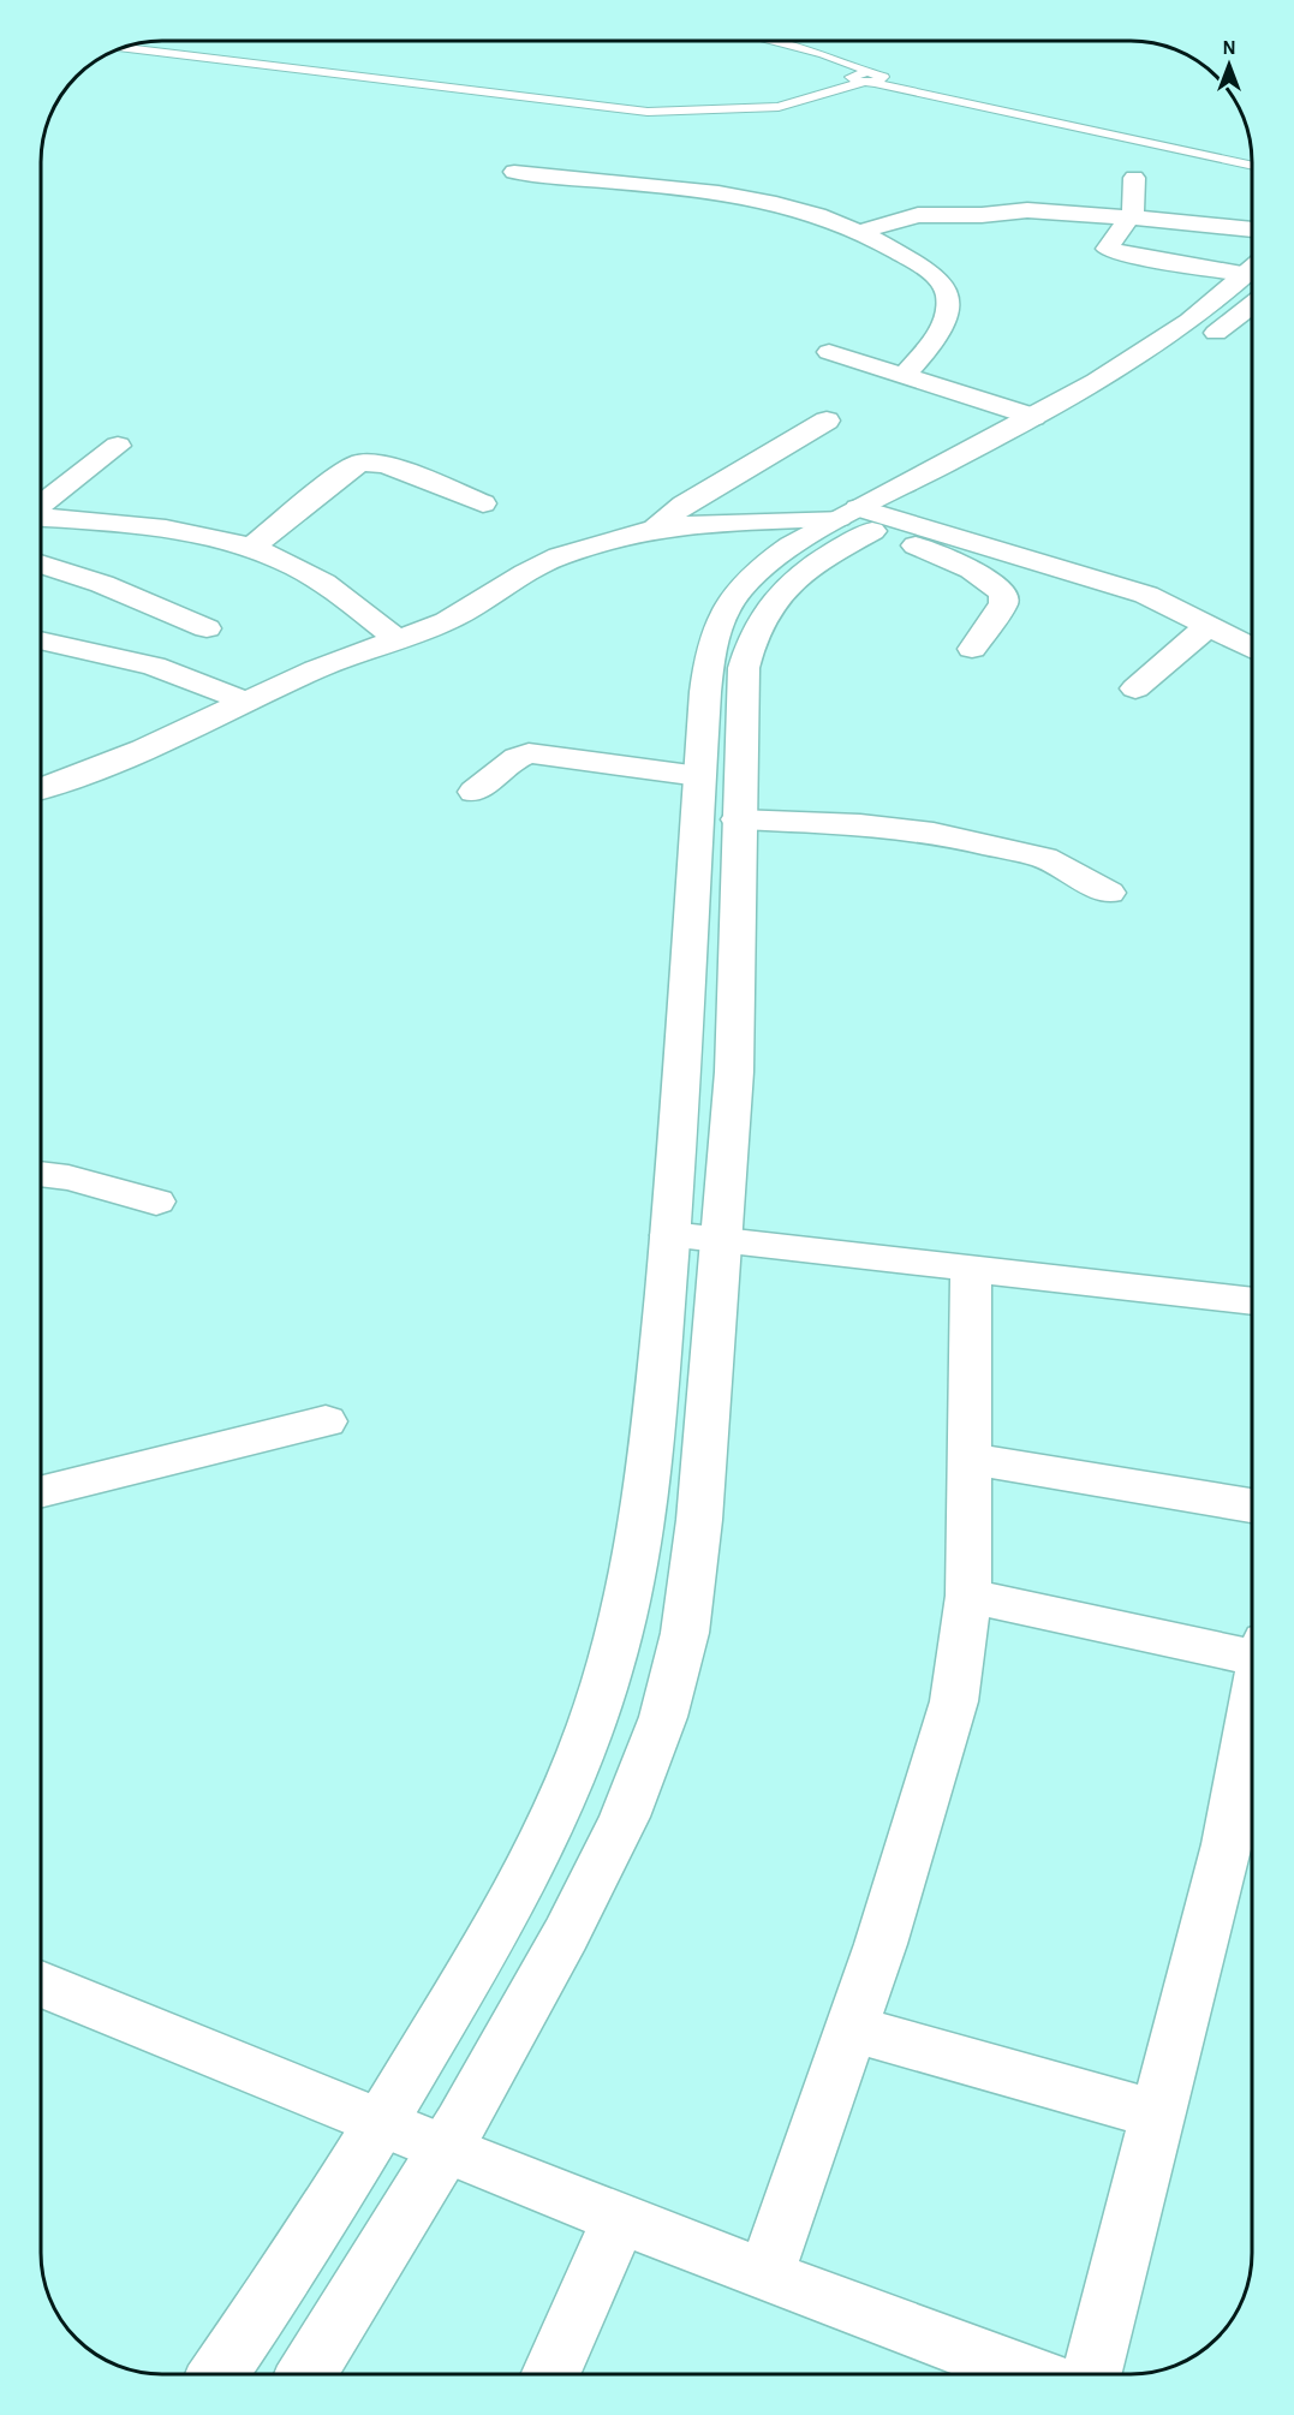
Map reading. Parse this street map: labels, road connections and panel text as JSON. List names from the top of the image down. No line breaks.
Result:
{"north":"top"}
